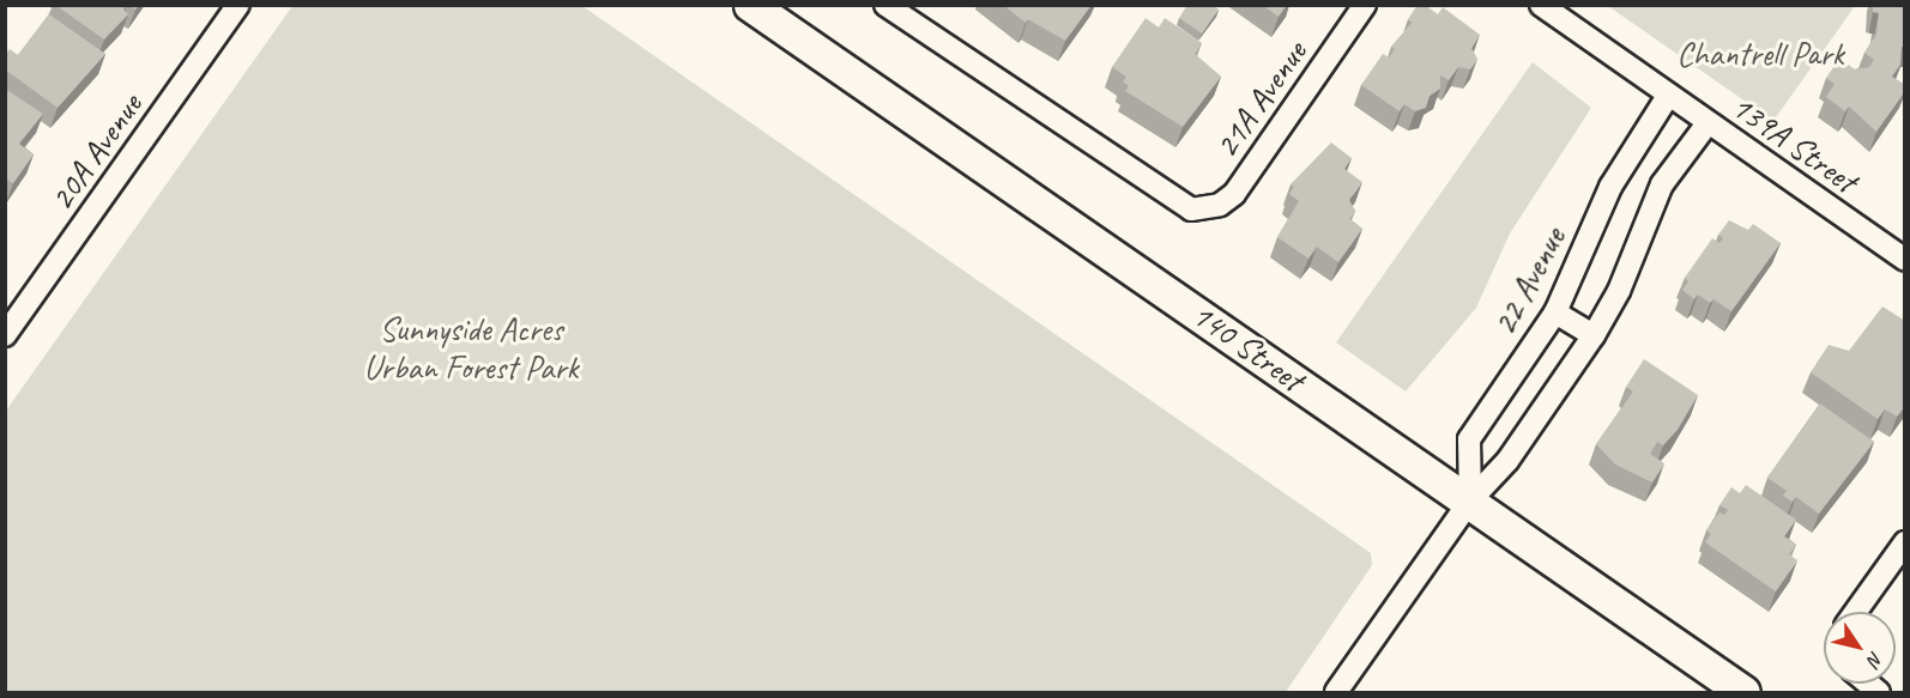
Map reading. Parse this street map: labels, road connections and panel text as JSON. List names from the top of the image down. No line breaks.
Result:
{"streets":{"main road":["140 Street"],"street":["21A Avenue","139A Street","20A Avenue","22 Avenue"]},"crossings":[["139A Street","22 Avenue"],["22 Avenue","140 Street"]],"parks":["Chantrell Park","Sunnyside Acres Urban Forest Park"],"north":"bottom right"}
